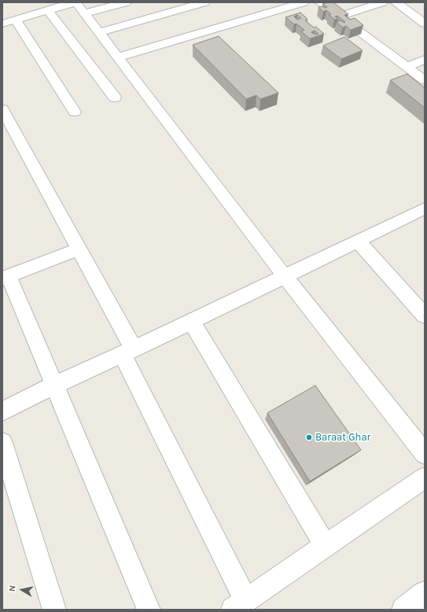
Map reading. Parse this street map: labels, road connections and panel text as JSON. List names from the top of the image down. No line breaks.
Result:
{"places":["Baraat Ghar"],"north":"left"}
